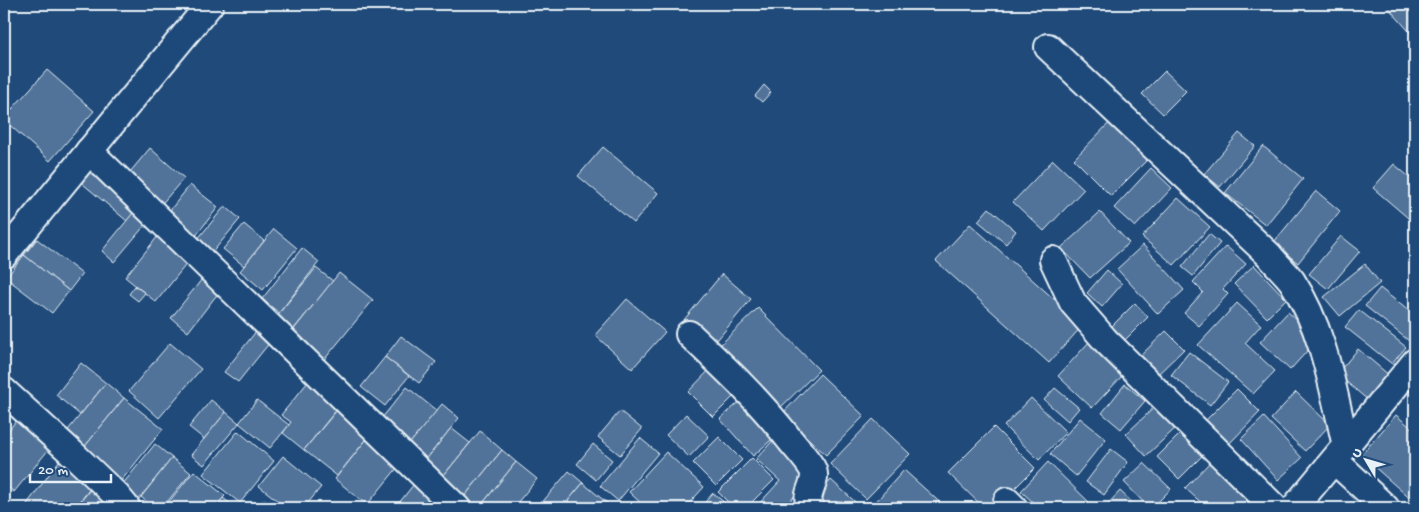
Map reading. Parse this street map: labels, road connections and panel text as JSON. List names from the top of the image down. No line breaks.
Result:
{"scale_bar":"20 m","north":"top left"}
